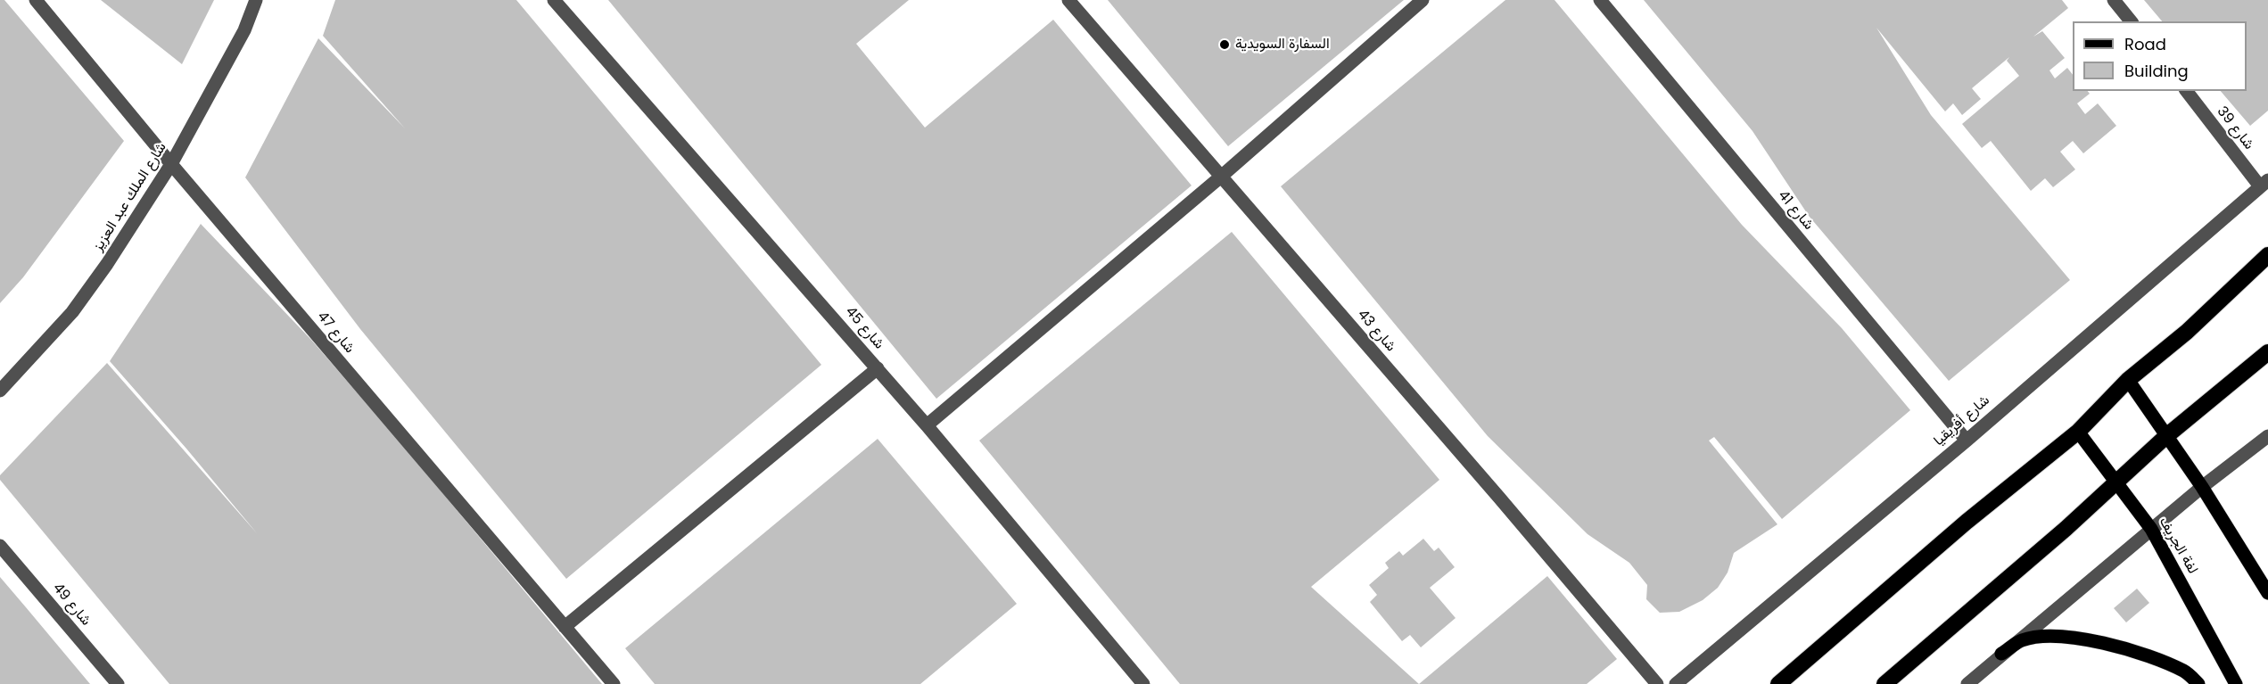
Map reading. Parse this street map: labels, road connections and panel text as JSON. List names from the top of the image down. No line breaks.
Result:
{"streets":{"main road":["لفة الجريف"],"street":["شارع 39","شارع الملك عبد العزيز","شارع 41","شارع 45","شارع 43","شارع 47","شارع أفريقيا","شارع 49"]},"crossings":[["شارع 39","شارع أفريقيا"],["شارع الملك عبد العزيز","شارع 47"],["شارع 41","شارع أفريقيا"]],"places":["السفارة السويدية"],"legend":["Road","Building"]}
